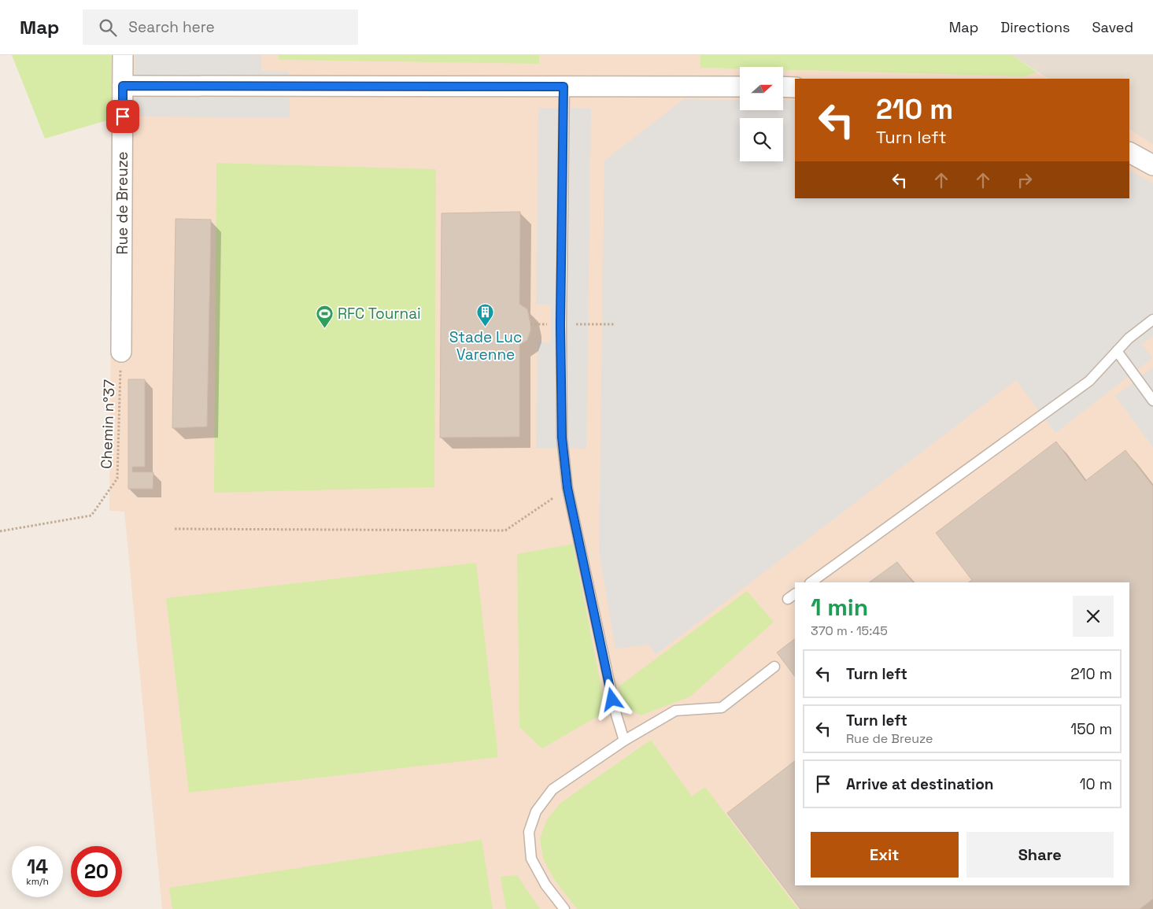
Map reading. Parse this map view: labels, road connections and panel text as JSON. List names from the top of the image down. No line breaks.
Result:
{"streets":{"street":["Rue de Breuze"],"path":["Chemin n°37"]},"crossings":[["Rue de Breuze","Chemin n°37"]],"places":{"building":["Stade Luc Varenne"],"sports":["RFC Tournai"]},"north":"right","page":{"header":"Map","search":"Search here","nav":["Map","Directions","Saved"],"turn":["210 m","Turn left"],"heading":["1 min","370 m · 15:45"],"list":[{"name":"Turn left","value":"210 m"},{"name":"Turn left","note":"Rue de Breuze","value":"150 m"},{"name":"Arrive at destination","value":"10 m"}],"buttons":["Exit","Share"],"speed":"14 km/h","limit":"20"}}
